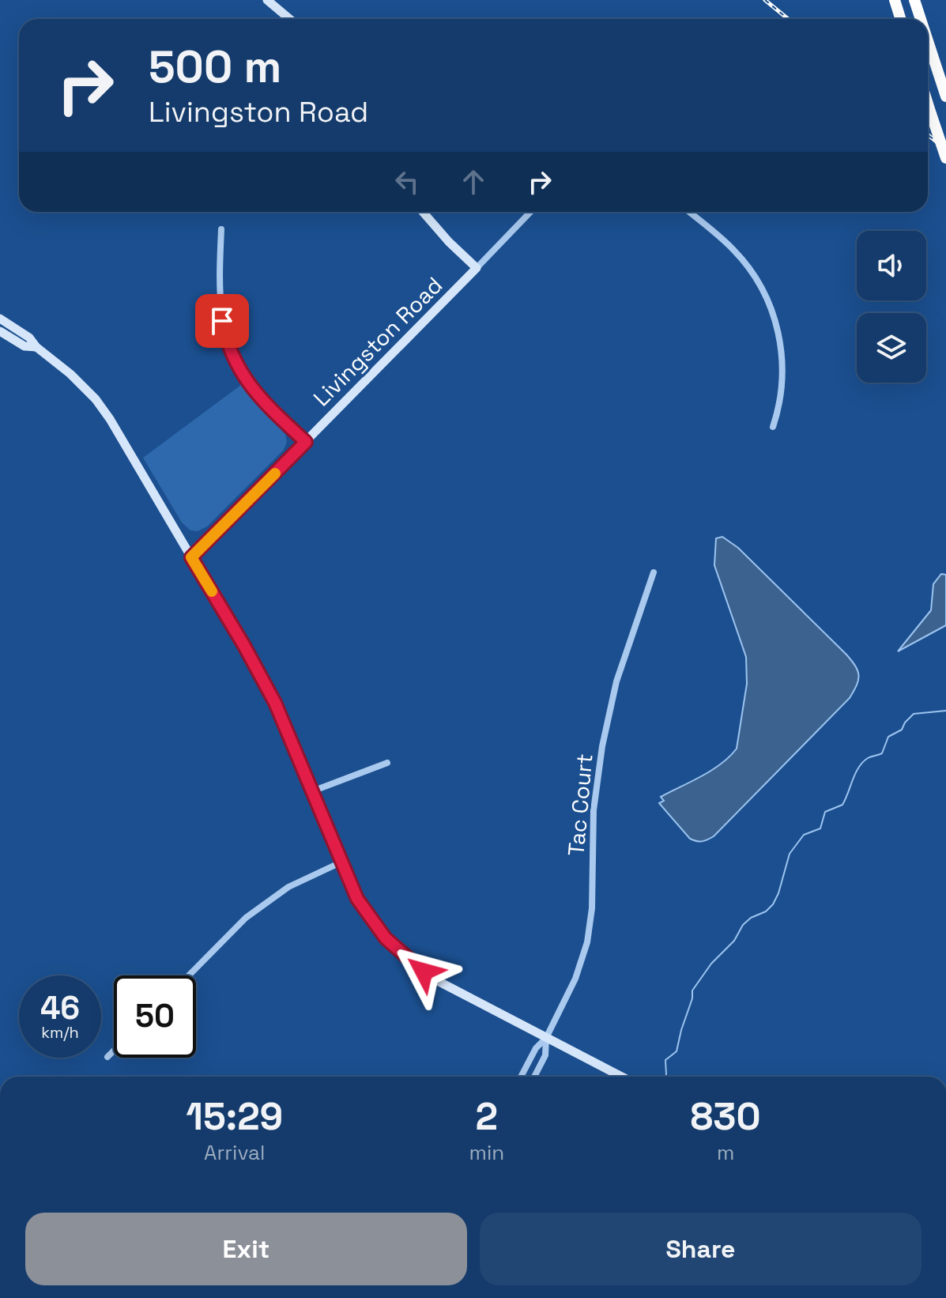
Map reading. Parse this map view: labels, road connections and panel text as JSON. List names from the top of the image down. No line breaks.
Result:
{"streets":{"main road":["Livingston Road"],"street":["Tac Court"]},"page":{"turn":["500 m","Livingston Road"],"speed":"46 km/h","limit":"50","eta":["15:29","Arrival","2","min","830","m"],"buttons":["Exit","Share"]}}
